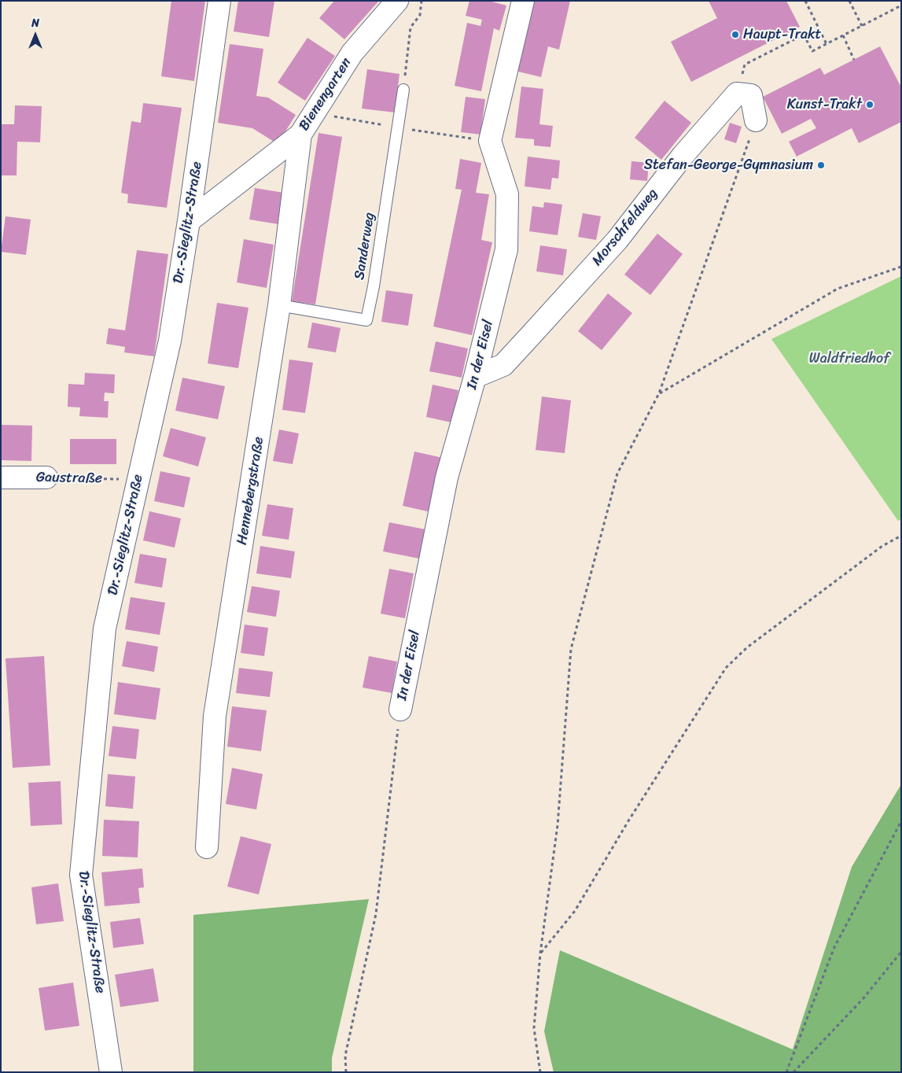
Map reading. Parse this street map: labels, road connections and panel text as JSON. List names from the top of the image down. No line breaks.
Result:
{"streets":{"street":["Bienengarten","Dr.-Sieglitz-Straße","Morschfeldweg","In der Eisel","Gaustraße","Hennebergstraße"],"lane":["Sanderweg"]},"crossings":[["Bienengarten","Dr.-Sieglitz-Straße"],["Bienengarten","Hennebergstraße"],["Dr.-Sieglitz-Straße","Gaustraße"],["Morschfeldweg","In der Eisel"],["Sanderweg","Hennebergstraße"]],"parks":["Waldfriedhof"],"places":["Haupt-Trakt","Kunst-Trakt","Stefan-George-Gymnasium"],"north":"top"}
